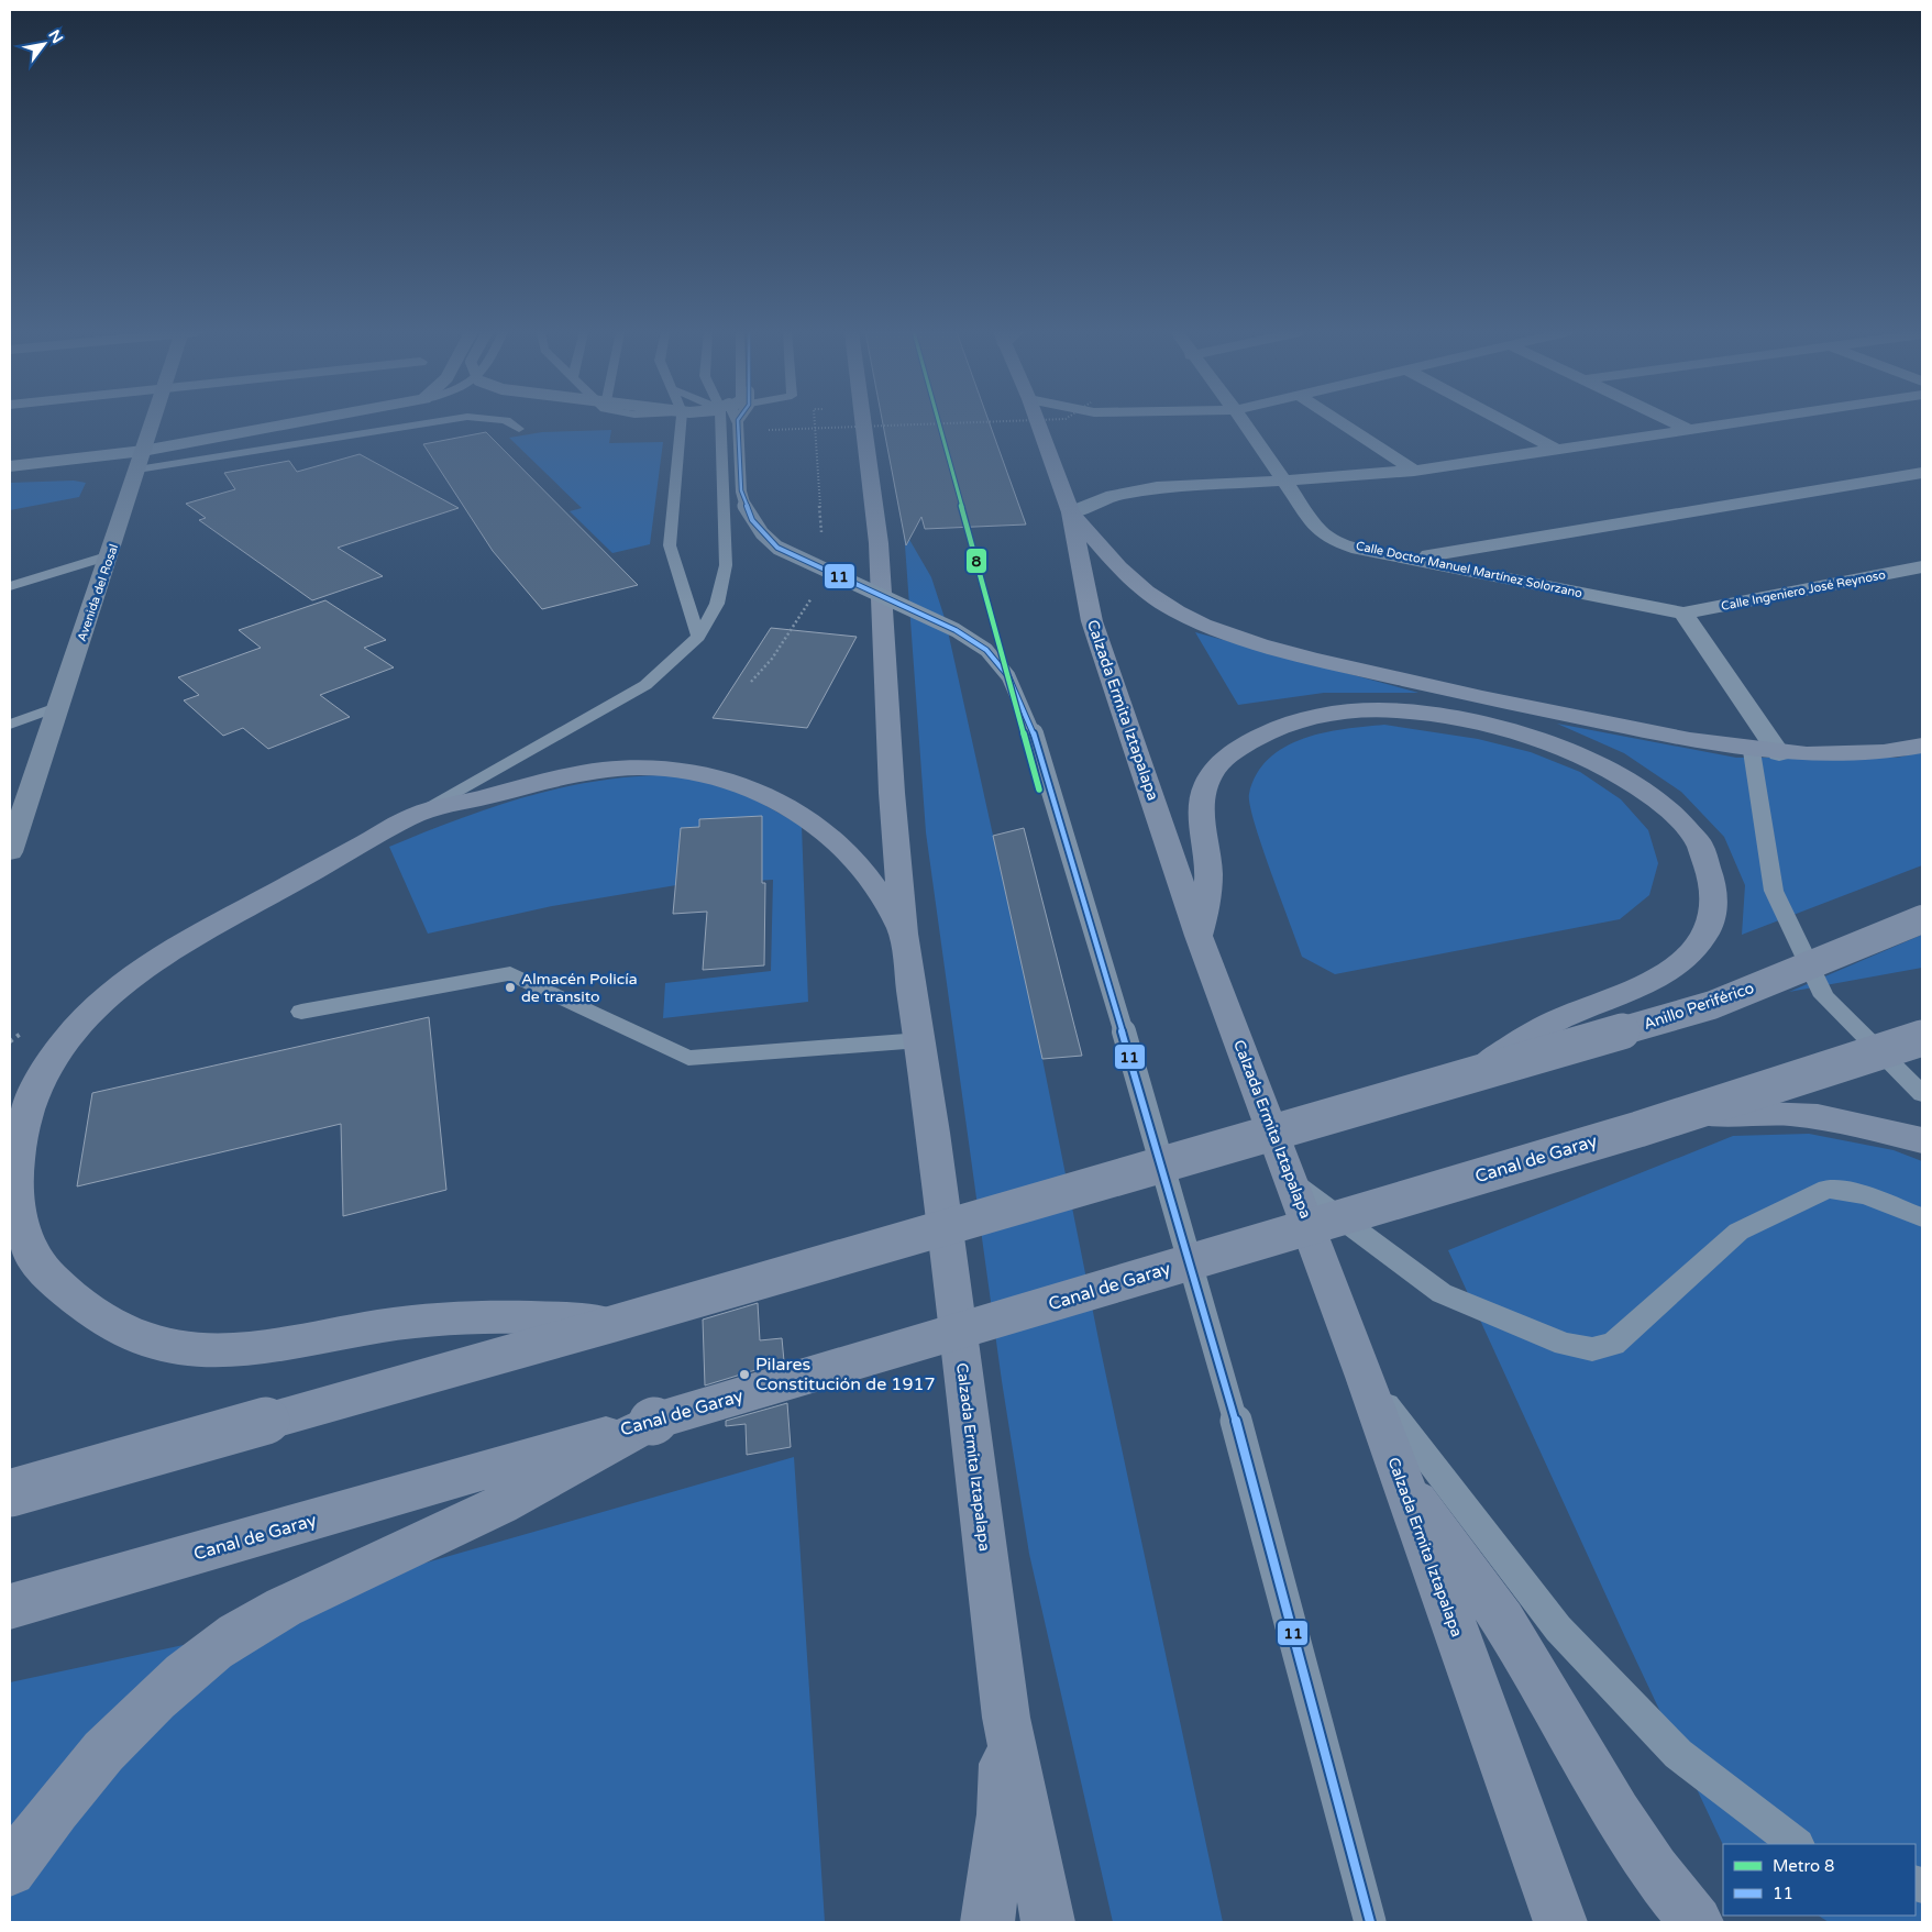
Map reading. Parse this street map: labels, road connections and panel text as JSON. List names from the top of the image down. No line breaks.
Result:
{"streets":{"main road":["Calzada Ermita Iztapalapa","Anillo Periférico","Canal de Garay"],"street":["Calle Doctor Manuel Martínez Solorzano","Calle Ingeniero José Reynoso","Avenida del Rosal"]},"crossings":[["Calle Doctor Manuel Martínez Solorzano","Calle Ingeniero José Reynoso"]],"places":["Almacén Policía de transito","Pilares Constitución de 1917"],"lines":["metro line 8","transit line 11"],"legend":["Metro 8","11"],"north":"top right"}
